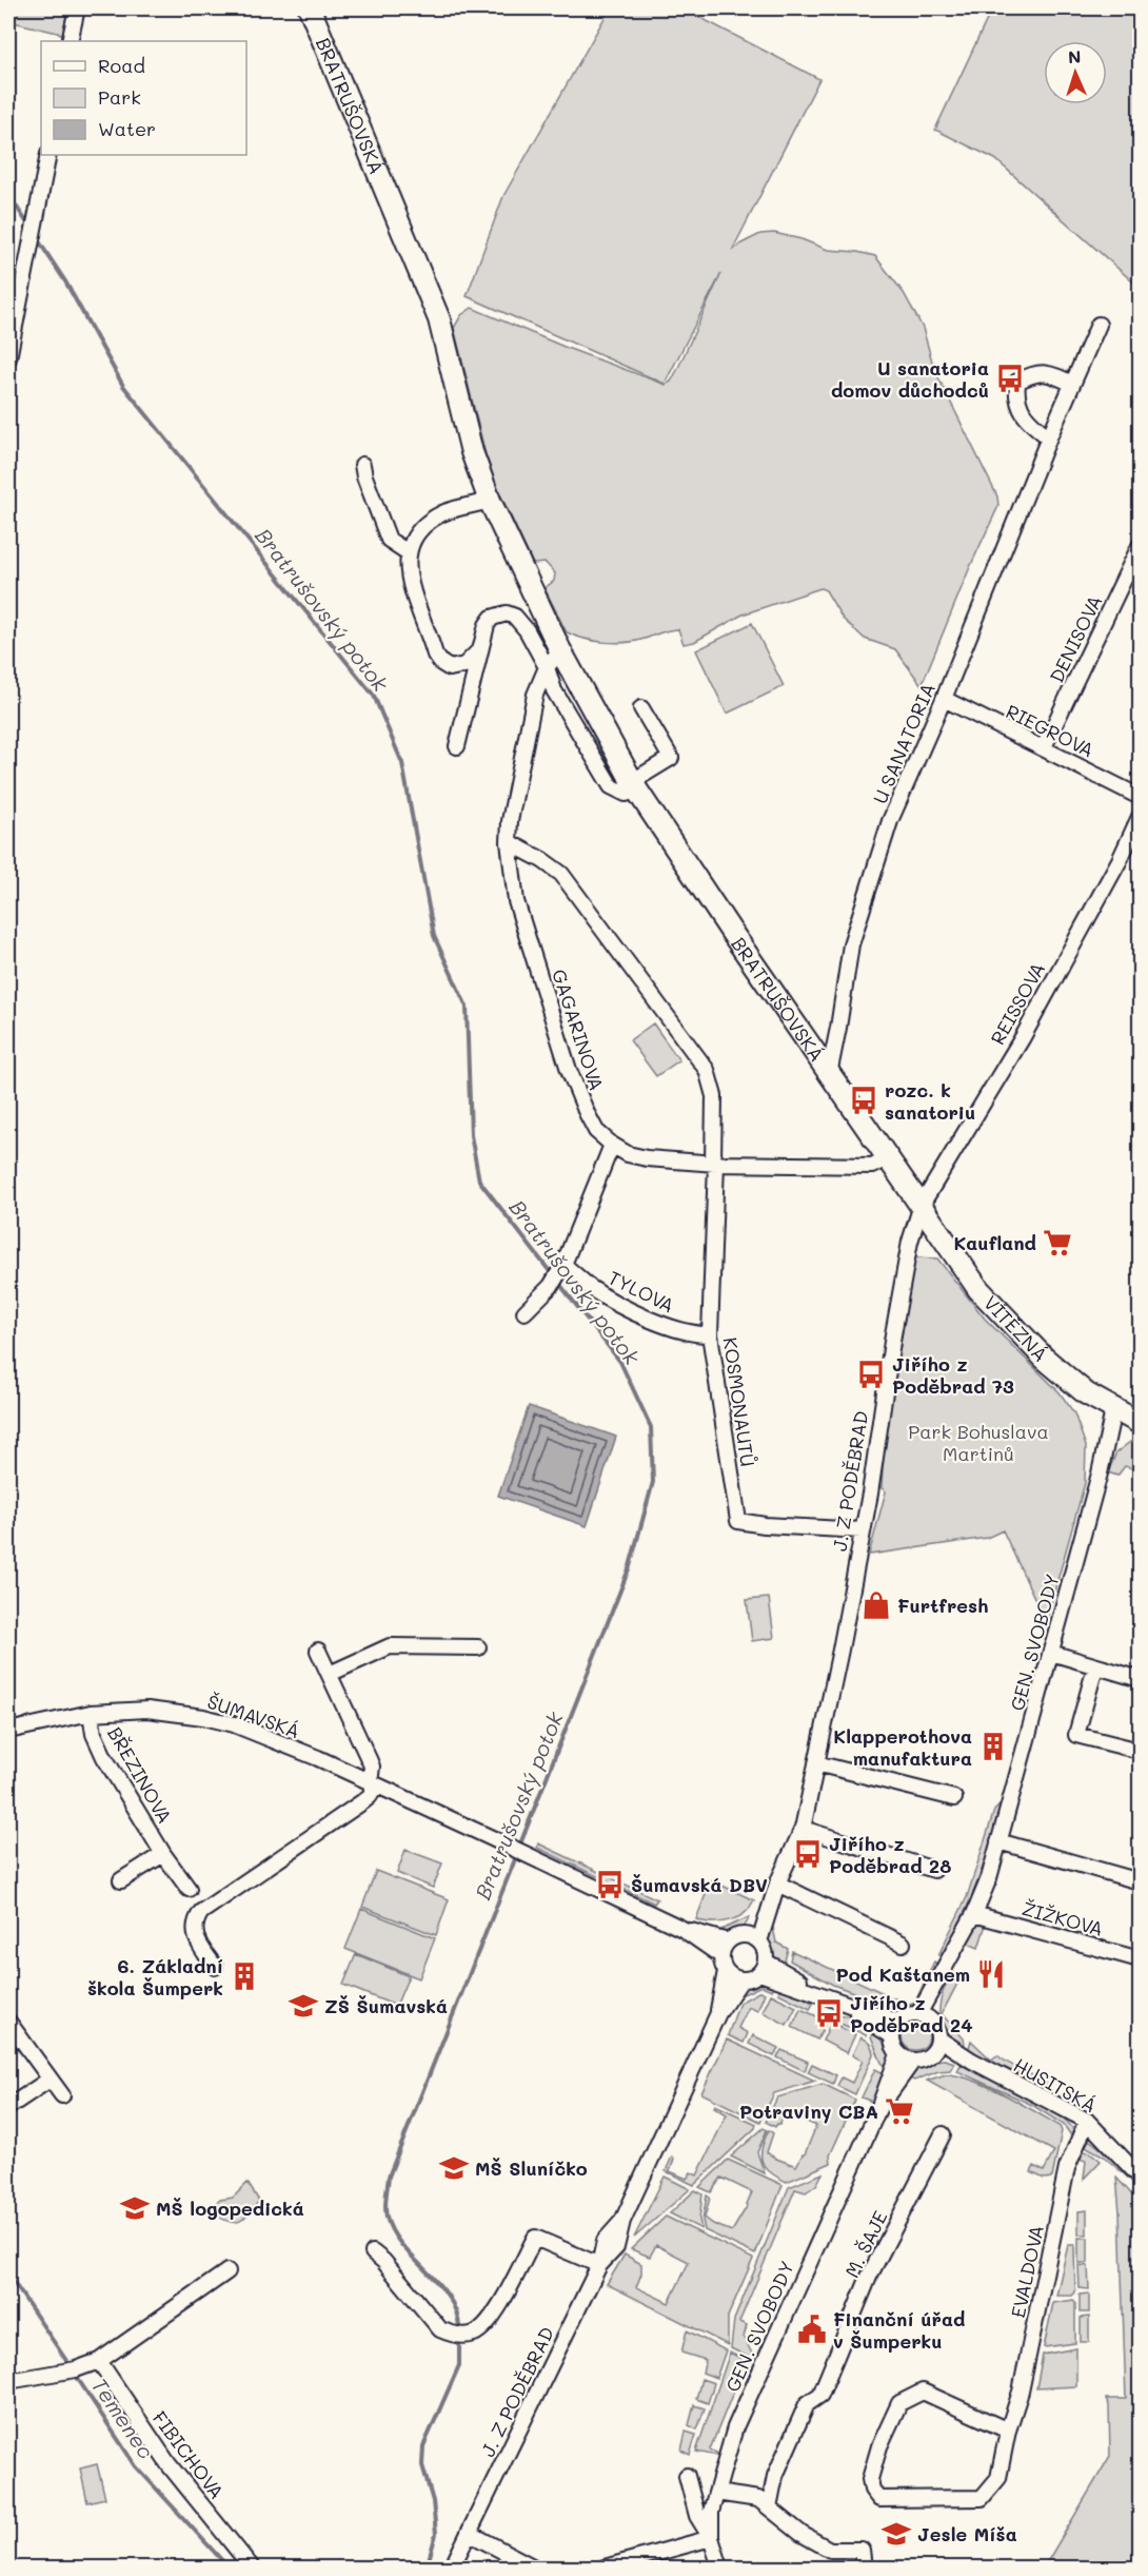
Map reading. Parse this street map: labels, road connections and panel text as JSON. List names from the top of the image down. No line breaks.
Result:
{"streets":{"main road":["BRATRUŠOVSKÁ","VÍTĚZNÁ"],"street":["DENISOVA","RIEGROVA","U SANATORIA","REISSOVA","GAGARINOVA","TYLOVA","KOSMONAUTŮ","J. Z PODĚBRAD","GEN. SVOBODY","ŠUMAVSKÁ","BŘEZINOVA","ŽIŽKOVA","HUSITSKÁ","M. ŠAJE","EVALDOVA","FIBICHOVA"]},"crossings":[["BRATRUŠOVSKÁ","U SANATORIA"],["BRATRUŠOVSKÁ","REISSOVA"],["BRATRUŠOVSKÁ","GAGARINOVA"],["BRATRUŠOVSKÁ","VÍTĚZNÁ"],["BRATRUŠOVSKÁ","J. Z PODĚBRAD"],["DENISOVA","RIEGROVA"],["RIEGROVA","U SANATORIA"],["REISSOVA","VÍTĚZNÁ"],["REISSOVA","J. Z PODĚBRAD"],["GAGARINOVA","KOSMONAUTŮ"],["TYLOVA","KOSMONAUTŮ"],["VÍTĚZNÁ","J. Z PODĚBRAD"],["VÍTĚZNÁ","GEN. SVOBODY"],["KOSMONAUTŮ","J. Z PODĚBRAD"],["J. Z PODĚBRAD","ŠUMAVSKÁ"],["GEN. SVOBODY","ŽIŽKOVA"],["GEN. SVOBODY","HUSITSKÁ"],["ŠUMAVSKÁ","BŘEZINOVA"],["HUSITSKÁ","EVALDOVA"]],"water":["Bratrušovský potok","Temenec"],"parks":["Park Bohuslava Martinů"],"places":{"bus stop":["U sanatoria domov důchodců","rozc. k sanatoriu","Jiřího z Poděbrad 73","Jiřího z Poděbrad 28","Šumavská DBV","Jiřího z Poděbrad 24"],"supermarket":["Kaufland","Potraviny CBA"],"shop":["Furtfresh"],"building":["Klapperothova manufaktura","6. Základní škola Šumperk"],"restaurant":["Pod Kaštanem"],"school or university":["ZŠ Šumavská","MŠ Sluníčko","MŠ logopedická","Jesle Míša"],"public building":["Finanční úřad v Šumperku"]},"legend":["Road","Park","Water"],"north":"top"}
